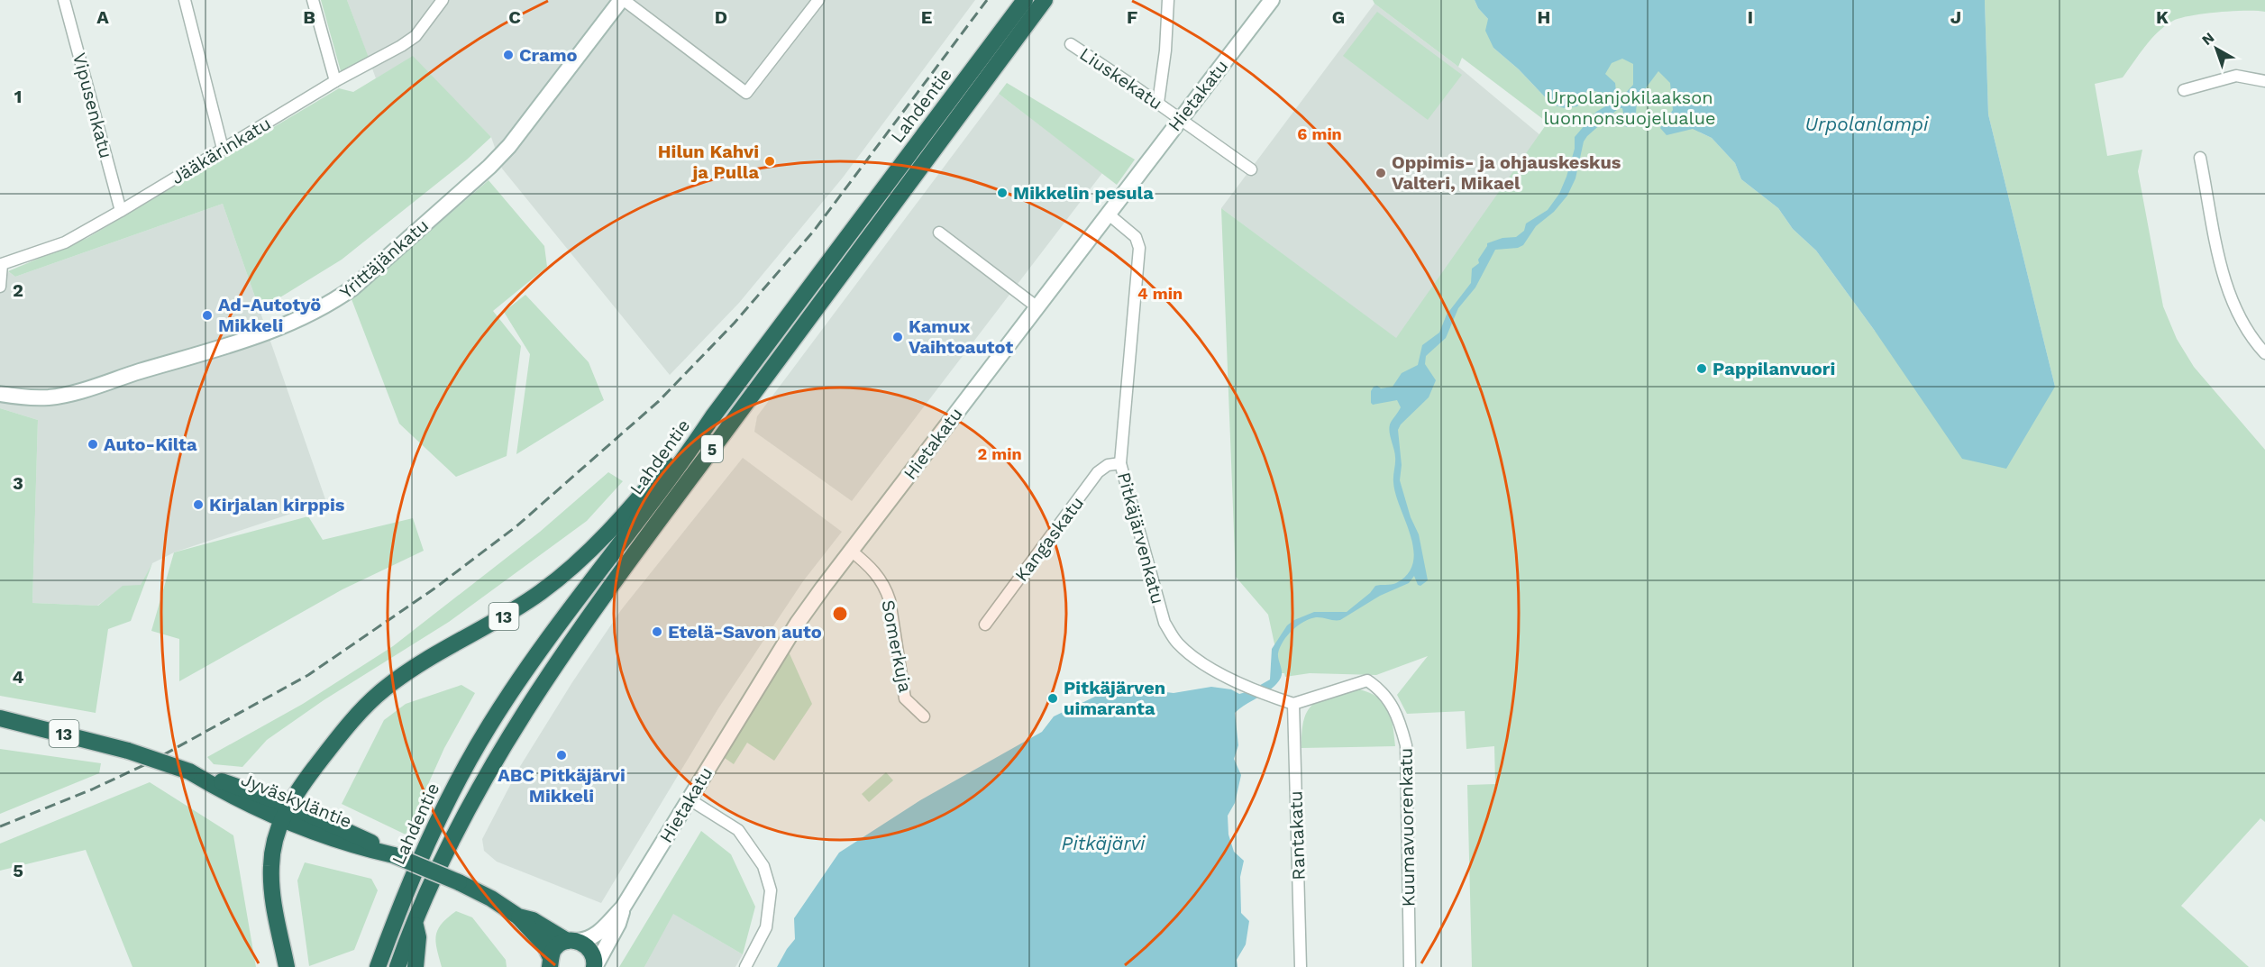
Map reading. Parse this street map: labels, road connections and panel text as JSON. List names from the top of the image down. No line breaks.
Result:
{"streets":{"highway":["Lahdentie","5","13","Jyväskyläntie"],"street":["Liuskekatu","Hietakatu","Vipusenkatu","Jääkärinkatu","Yrittäjänkatu","Pitkäjärvenkatu","Kangaskatu","Somerkuja","Kuumavuorenkatu","Rantakatu"]},"crossings":[["Liuskekatu","Hietakatu"],["Hietakatu","Pitkäjärvenkatu"],["Hietakatu","Somerkuja"],["Hietakatu","Jyväskyläntie"],["Vipusenkatu","Jääkärinkatu"],["Lahdentie","13"],["Pitkäjärvenkatu","Kangaskatu"],["Pitkäjärvenkatu","Kuumavuorenkatu"],["Pitkäjärvenkatu","Rantakatu"],["13","Jyväskyläntie"],["Kuumavuorenkatu","Rantakatu"]],"water":["Urpolanlampi","Pitkäjärvi"],"parks":["Urpolanjokilaakson luonnonsuojelualue"],"places":["Cramo","Hilun Kahvi ja Pulla","Oppimis- ja ohjauskeskus Valteri, Mikael","Mikkelin pesula","Ad-Autotyö Mikkeli","Kamux Vaihtoautot","Pappilanvuori","Auto-Kilta","Kirjalan kirppis","Etelä-Savon auto","Pitkäjärven uimaranta","ABC Pitkäjärvi Mikkeli"],"north":"top left","grid":{"columns":["A","B","C","D","E","F","G","H","I","J","K"],"rows":["1","2","3","4","5"]},"rings":["6 min","4 min","2 min"]}
